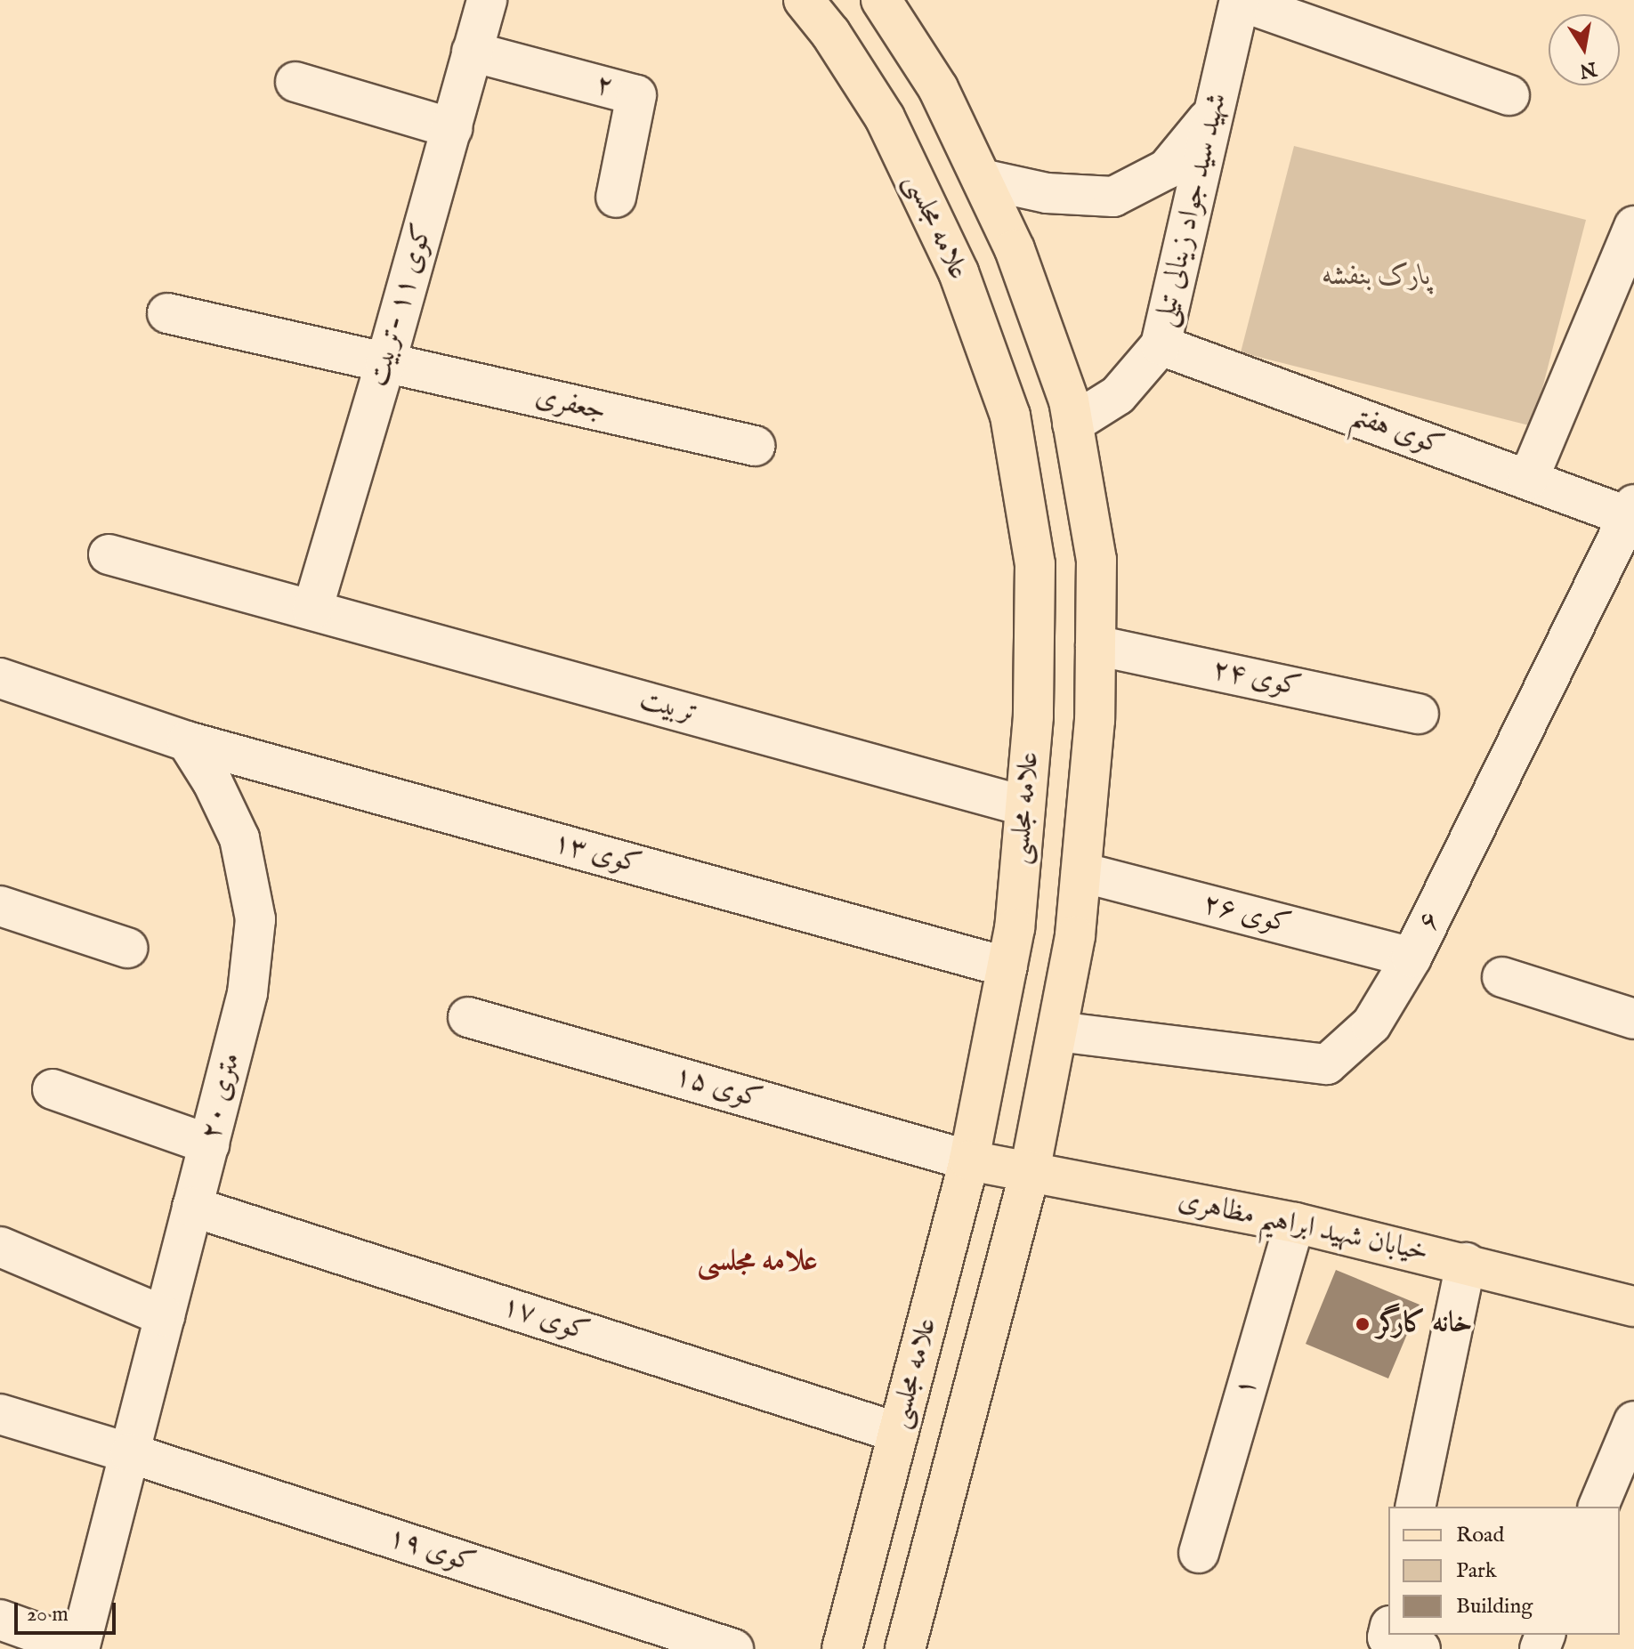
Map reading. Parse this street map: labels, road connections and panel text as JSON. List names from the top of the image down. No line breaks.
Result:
{"streets":{"main road":["علامه مجلسی","خیابان شهید ابراهیم مظاهری"],"street":["۲","شهید سید جواد زینالی تیلی","کوی ۱۱ -تربیت","جعفری","کوی هفتم","کوی ۲۴","تربیت","کوی ۱۳","کوی ۲۶","۶","کوی ۱۵","۲۰ متری","کوی ۱۷","۱","کوی ۱۹"]},"crossings":[["۲","کوی ۱۱ -تربیت"],["شهید سید جواد زینالی تیلی","کوی هفتم"],["علامه مجلسی","تربیت"],["علامه مجلسی","کوی ۱۳"],["علامه مجلسی","کوی ۱۵"],["علامه مجلسی","خیابان شهید ابراهیم مظاهری"],["علامه مجلسی","کوی ۱۷"],["کوی ۱۱ -تربیت","جعفری"],["کوی ۱۱ -تربیت","تربیت"],["کوی هفتم","۶"],["کوی ۱۳","۲۰ متری"],["کوی ۲۶","۶"],["کوی ۱۵","خیابان شهید ابراهیم مظاهری"],["۲۰ متری","کوی ۱۷"],["۲۰ متری","کوی ۱۹"],["خیابان شهید ابراهیم مظاهری","۱"]],"districts":["علامه مجلسی"],"parks":["پارک بنفشه"],"places":["خانه کارگر"],"legend":["Road","Park","Building"],"scale_bar":"20 m","north":"bottom"}
